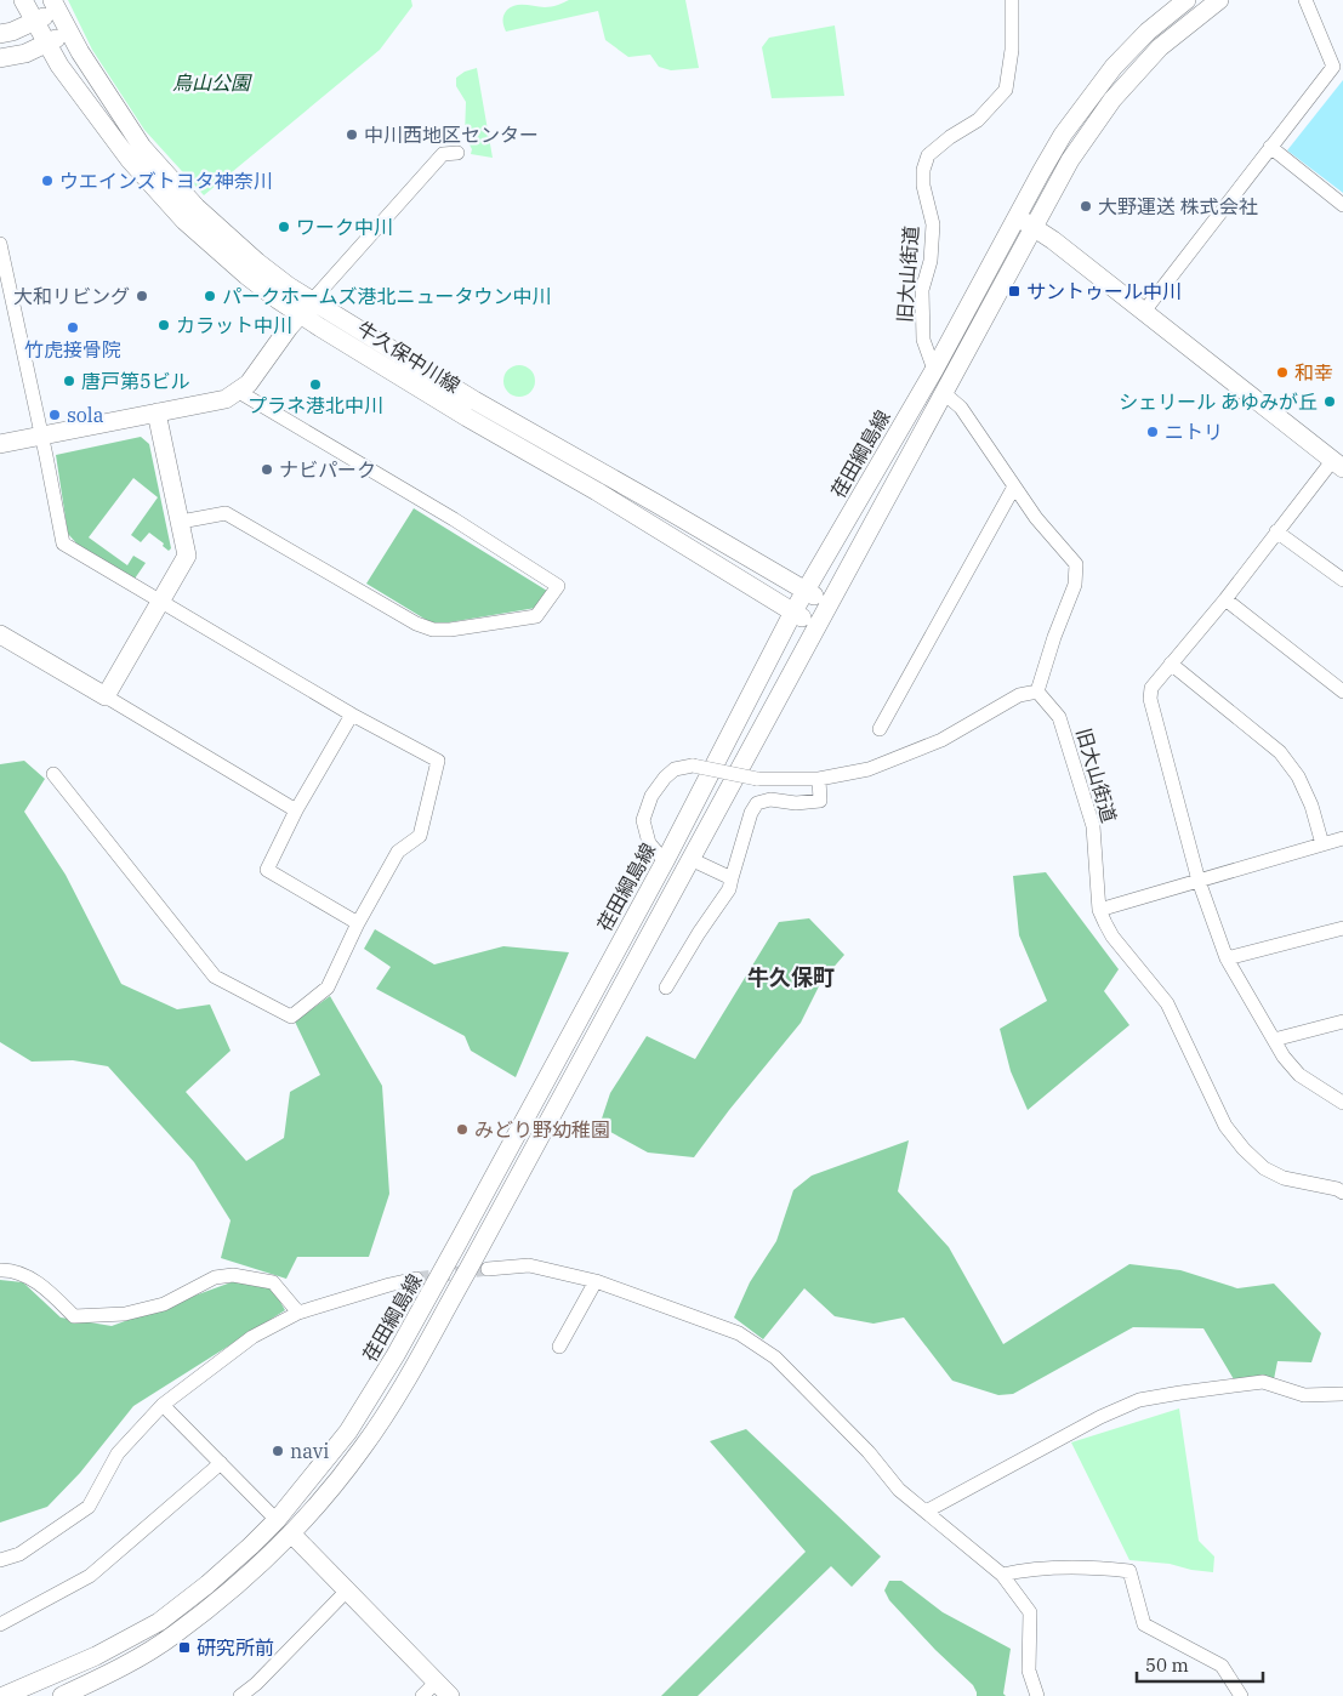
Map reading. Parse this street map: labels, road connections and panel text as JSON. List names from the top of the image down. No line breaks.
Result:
{"streets":{"main road":["牛久保中川線","荏田綱島線"],"street":["旧大山街道"]},"crossings":[["旧大山街道","荏田綱島線"],["牛久保中川線","荏田綱島線"]],"districts":["牛久保町"],"parks":["烏山公園"],"places":{"other":["中川西地区センター","ウエインズトヨタ神奈川","大野運送 株式会社","ワーク中川","大和リビング","パークホームズ港北ニュータウン中川","カラット中川","竹虎接骨院","和幸","唐戸第5ビル","プラネ港北中川","シェリール あゆみが丘","sola","ニトリ","ナビパーク","みどり野幼稚園","navi"],"transit":["サントゥール中川","研究所前"]},"scale_bar":"50 m"}
